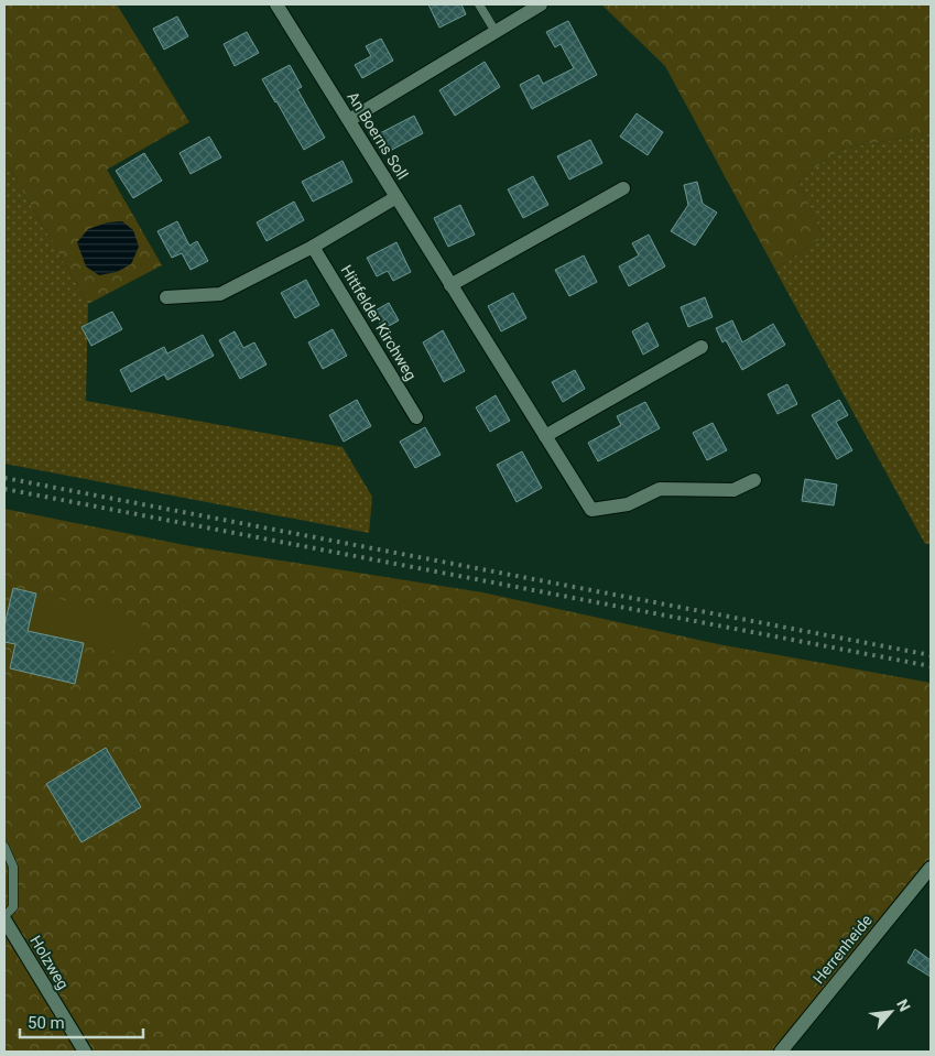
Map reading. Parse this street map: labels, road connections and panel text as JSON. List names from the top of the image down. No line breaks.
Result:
{"streets":{"street":["An Boerns Soll","Hittfelder Kirchweg","Herrenheide","Holzweg"]},"scale_bar":"50 m","north":"top right"}
